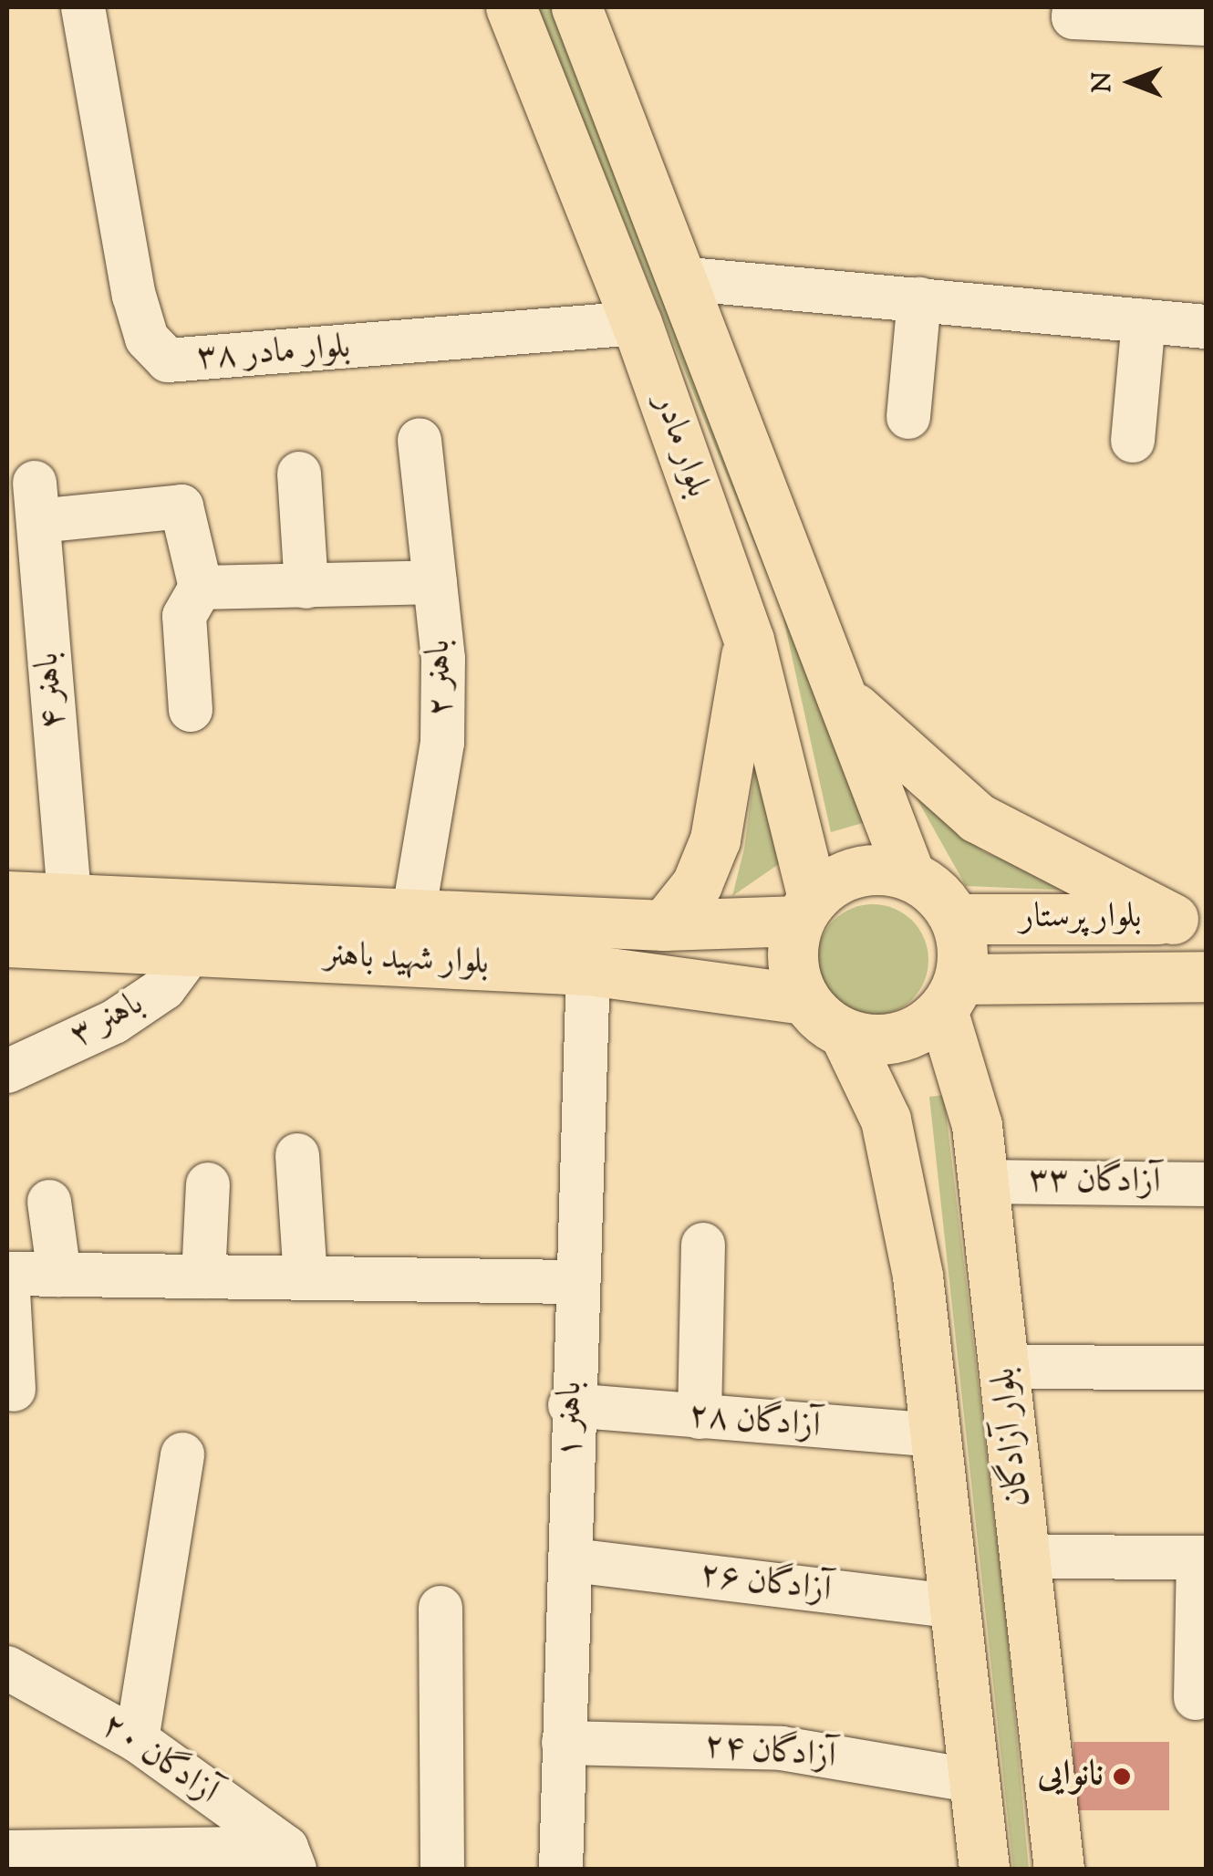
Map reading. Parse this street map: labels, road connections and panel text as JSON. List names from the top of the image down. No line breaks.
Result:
{"streets":{"main road":["بلوار مادر","بلوار پرستار","بلوار شهید باهنر","بلوار آزادگان"],"street":["بلوار مادر ۳۸","باهنر ۲","باهنر ۴","باهنر ۳","آزادگان ۳۳","باهنر ۱","آزادگان ۲۸","آزادگان ۲۶","آزادگان ۲۴","آزادگان ۲۰"]},"crossings":[["بلوار مادر ۳۸","بلوار مادر"],["بلوار مادر","بلوار پرستار"],["بلوار مادر","بلوار شهید باهنر"],["بلوار مادر","بلوار آزادگان"],["باهنر ۲","بلوار شهید باهنر"],["باهنر ۴","بلوار شهید باهنر"],["بلوار پرستار","بلوار شهید باهنر"],["بلوار پرستار","بلوار آزادگان"],["بلوار شهید باهنر","باهنر ۳"],["بلوار شهید باهنر","باهنر ۱"],["بلوار شهید باهنر","بلوار آزادگان"],["آزادگان ۳۳","بلوار آزادگان"],["باهنر ۱","آزادگان ۲۸"],["باهنر ۱","آزادگان ۲۶"],["باهنر ۱","آزادگان ۲۴"]],"places":["نانوایی"],"north":"left"}
